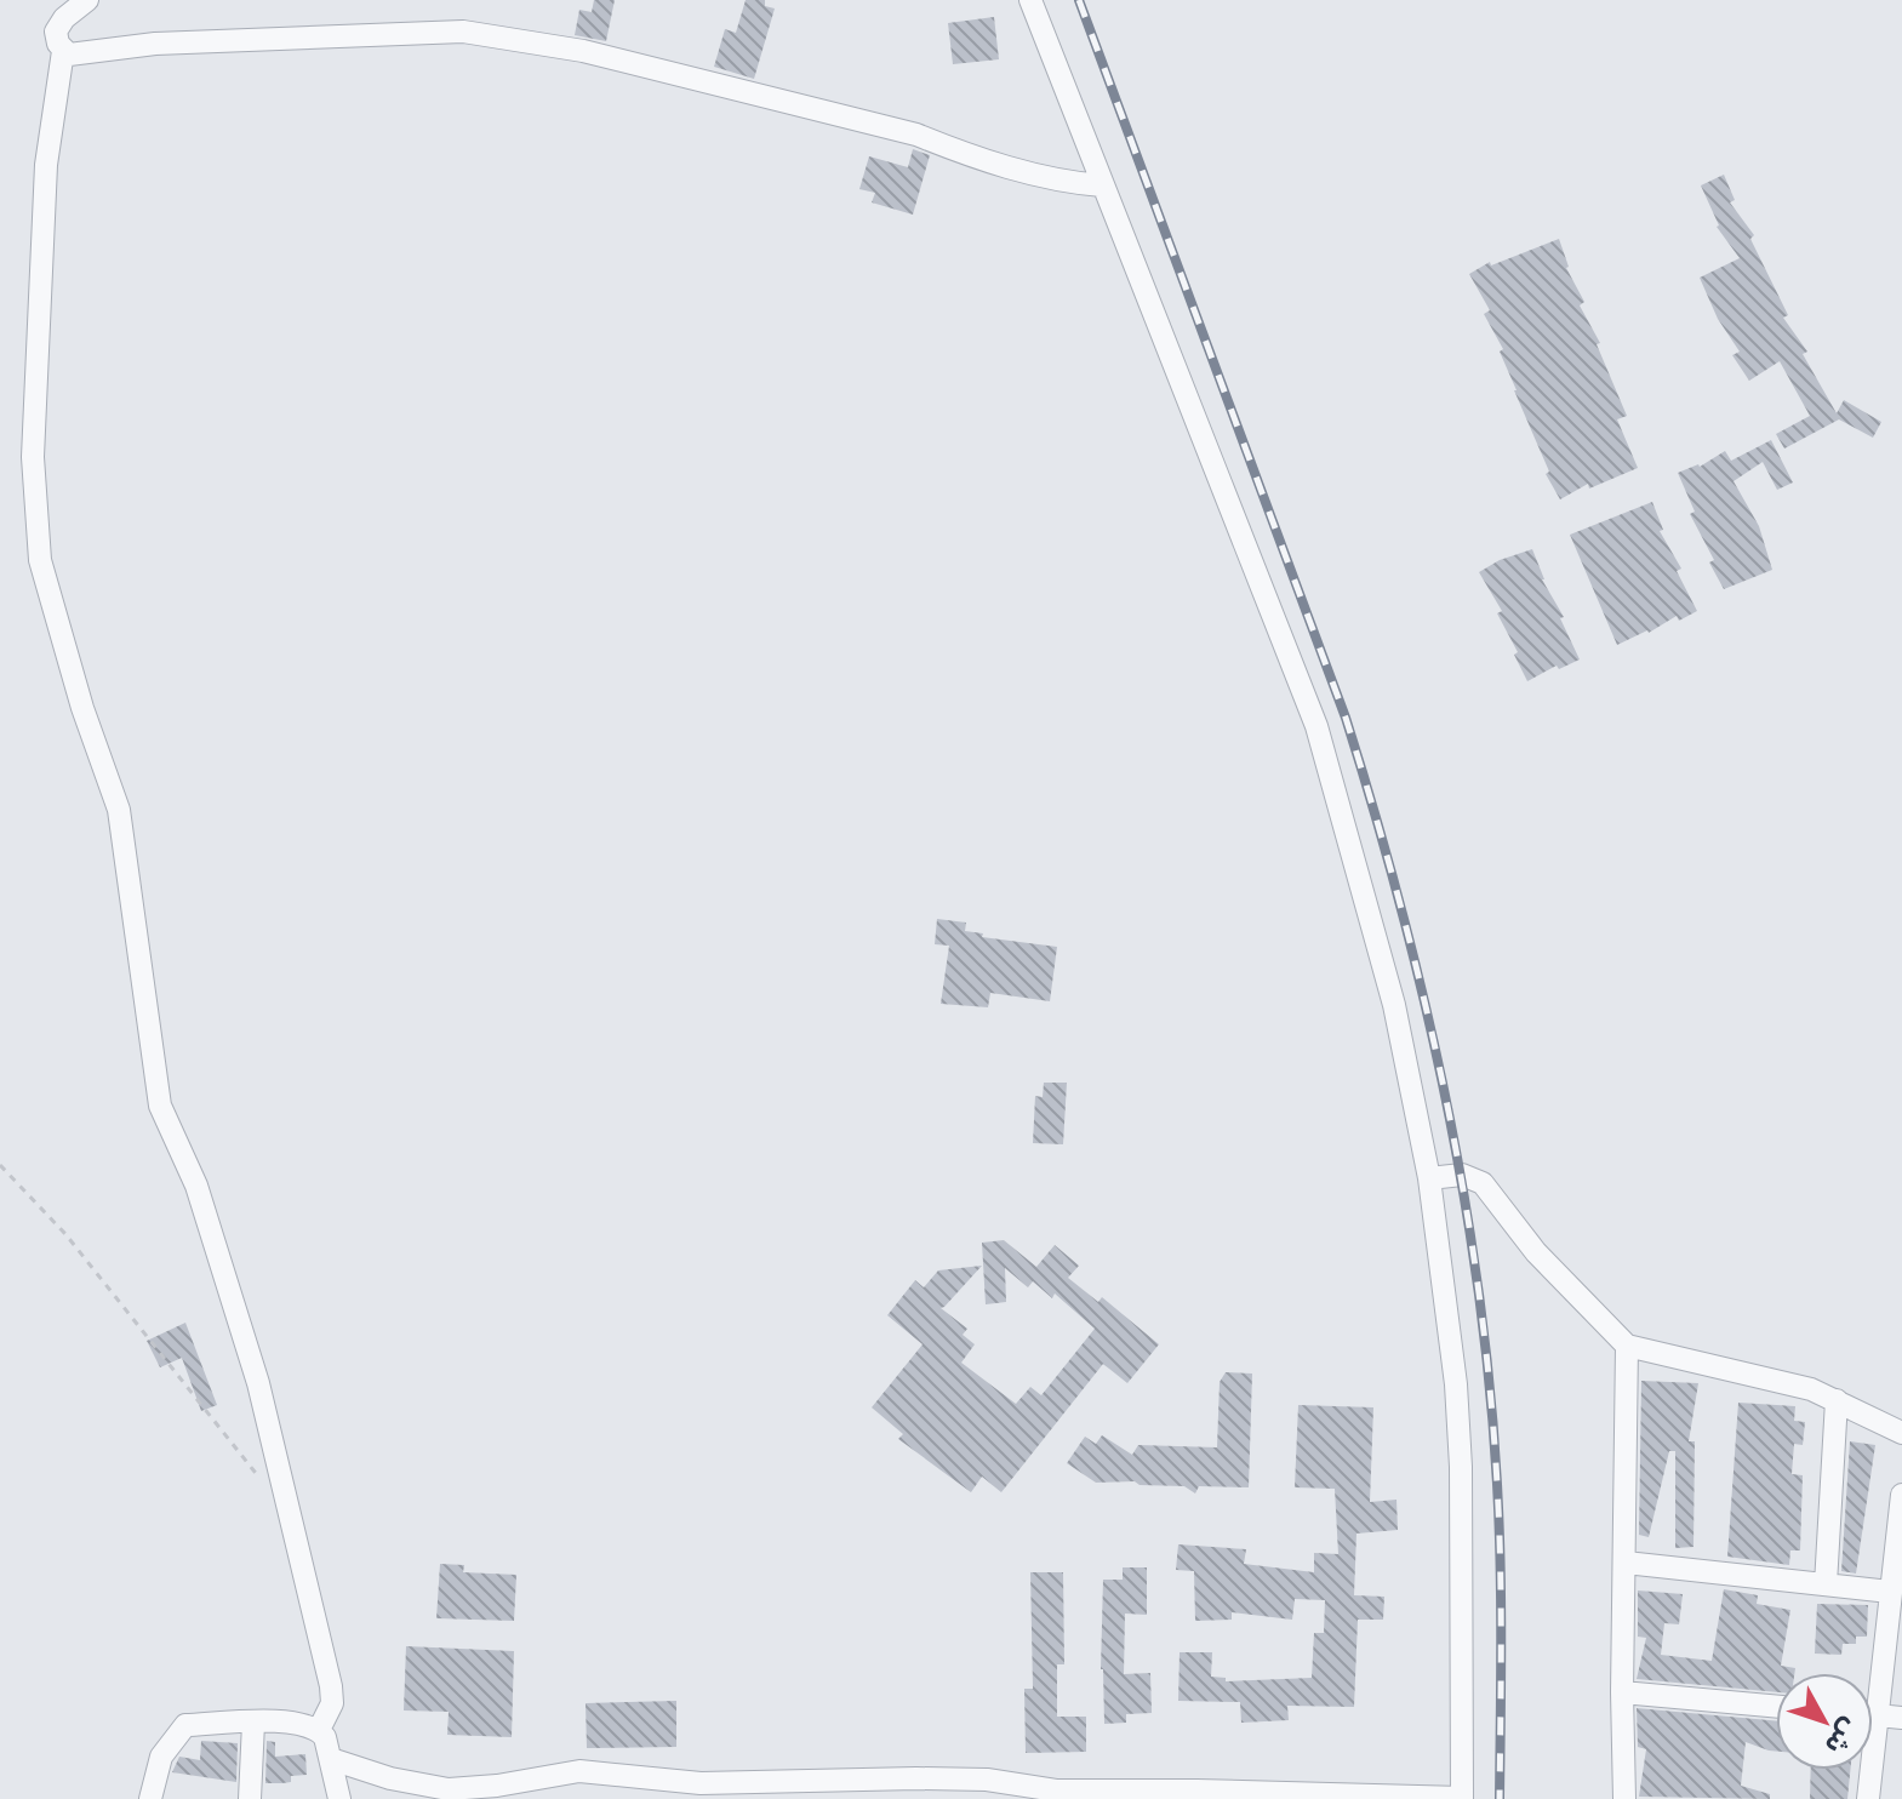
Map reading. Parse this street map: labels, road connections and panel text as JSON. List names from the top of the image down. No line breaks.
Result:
{"north":"bottom right"}
